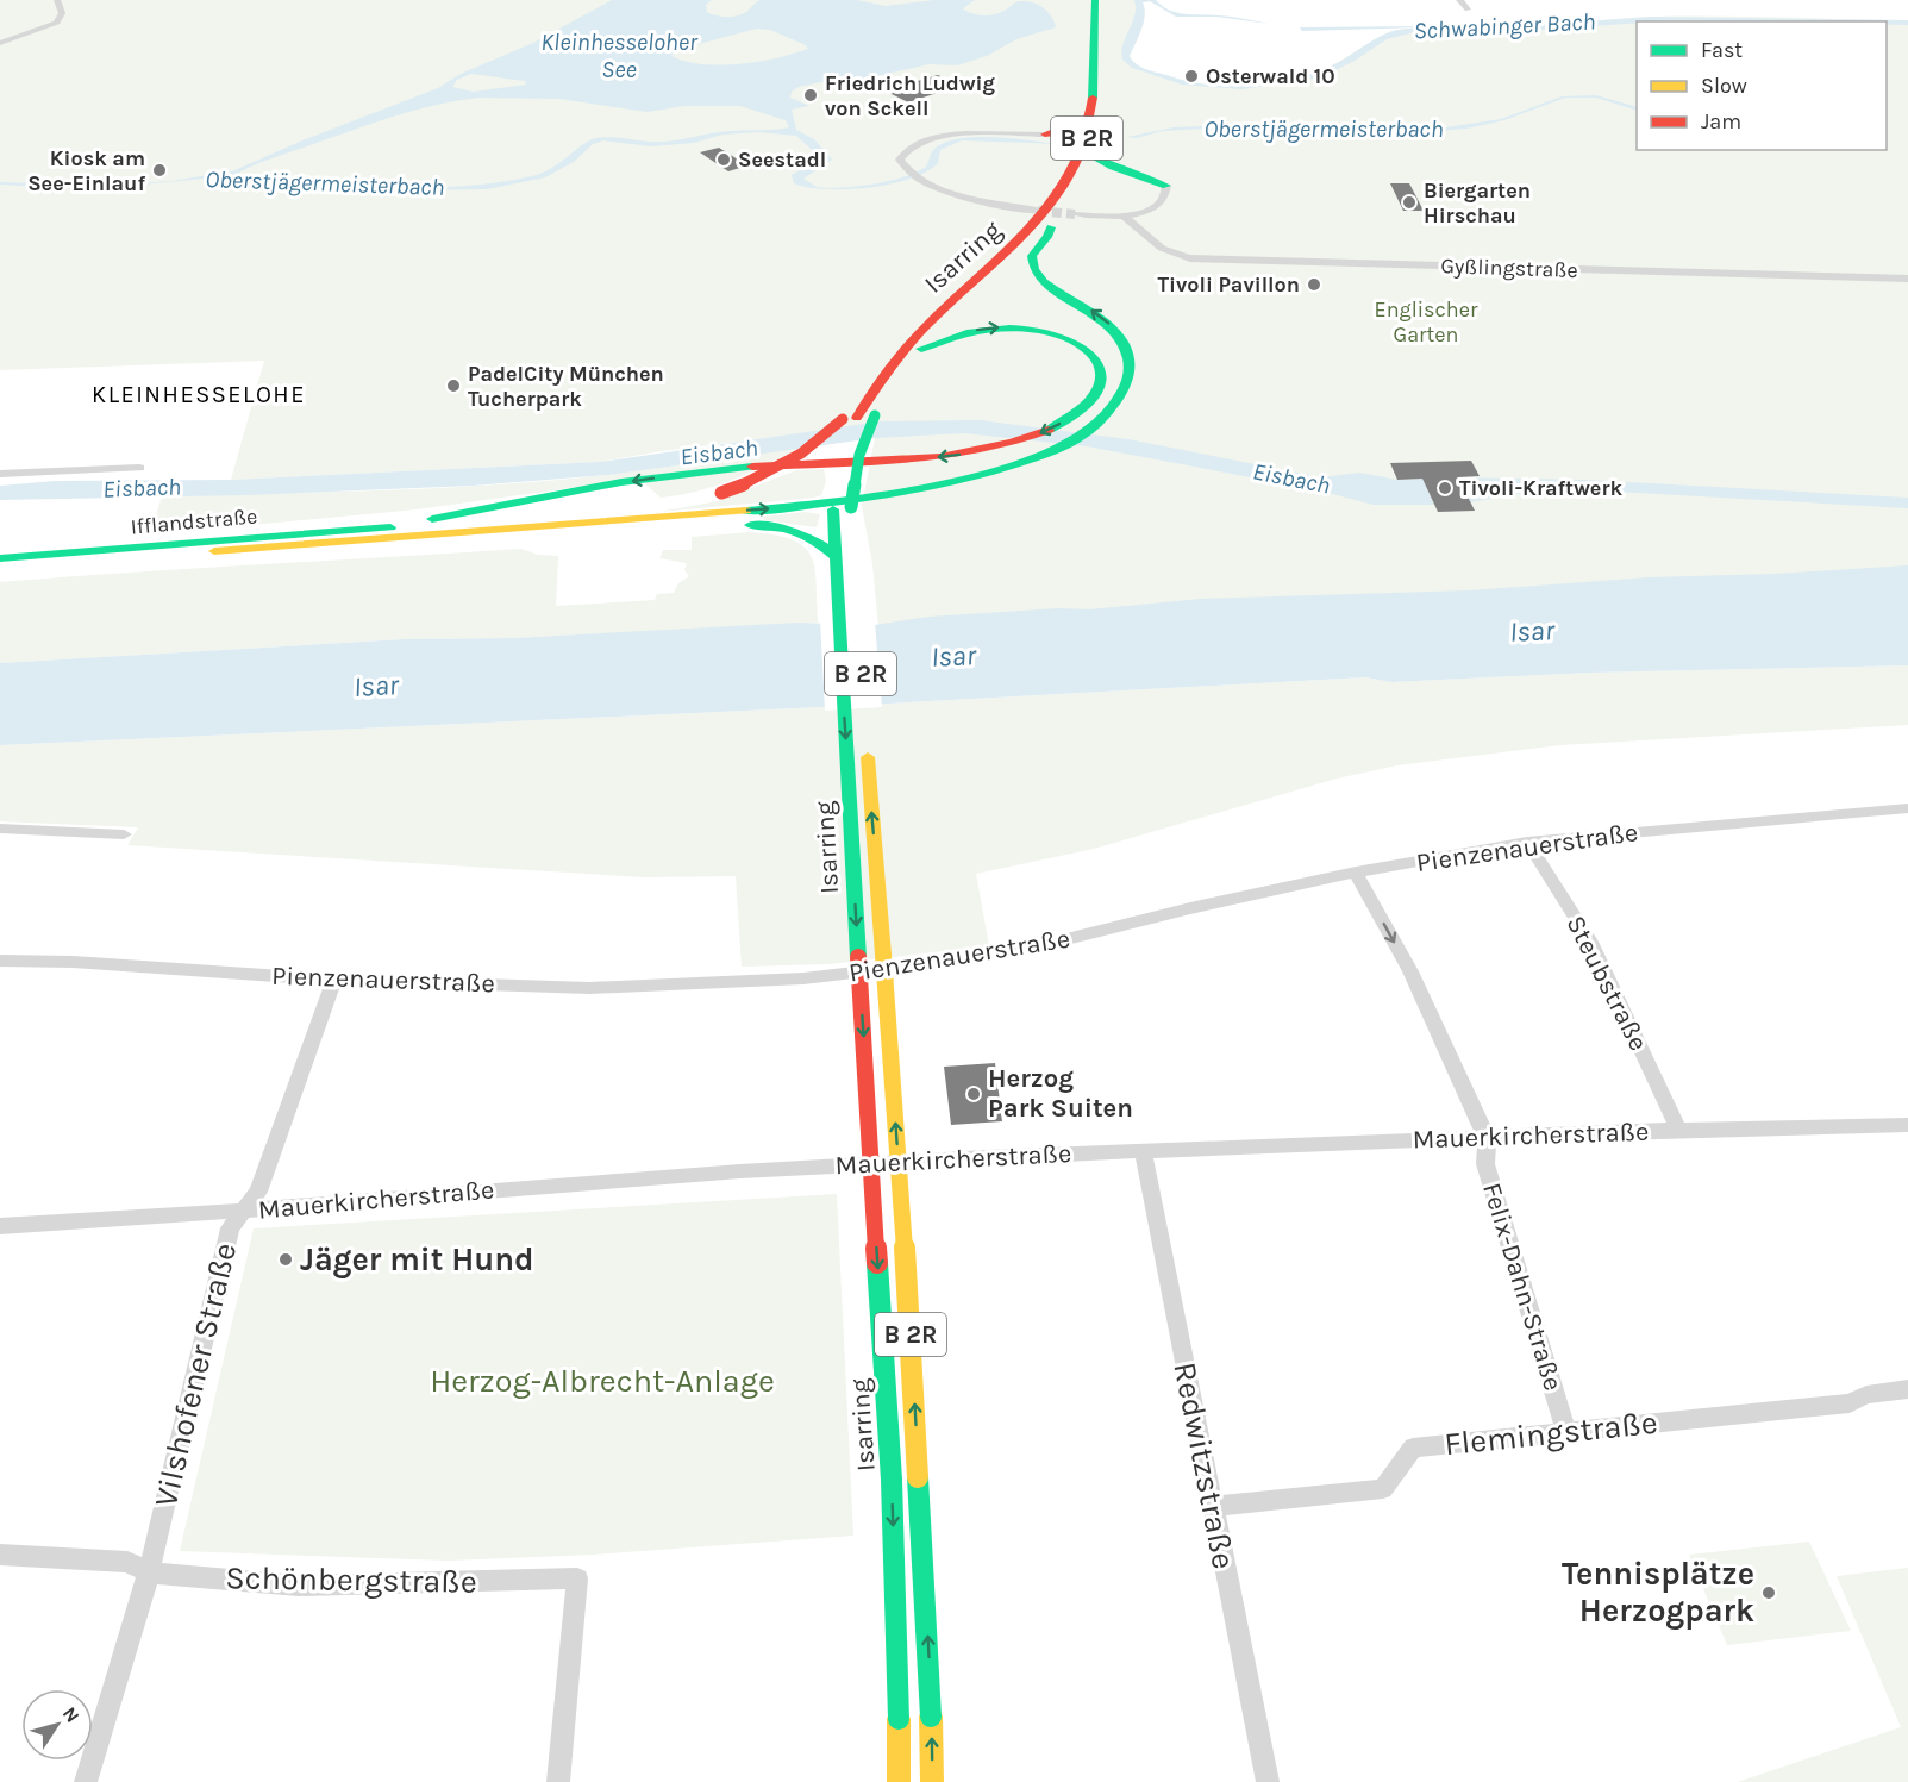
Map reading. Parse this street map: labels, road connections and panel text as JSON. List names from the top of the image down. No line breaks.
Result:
{"streets":{"main road":["B 2R","Isarring","Ifflandstraße"],"street":["Gyßlingstraße","Pienzenauerstraße","Steubstraße","Mauerkircherstraße","Felix-Dahn-Straße","Vilshofener Straße","Flemingstraße","Redwitzstraße","Schönbergstraße"]},"crossings":[["Pienzenauerstraße","Steubstraße"],["Pienzenauerstraße","Felix-Dahn-Straße"],["Pienzenauerstraße","Vilshofener Straße"],["Steubstraße","Mauerkircherstraße"],["Mauerkircherstraße","Felix-Dahn-Straße"],["Mauerkircherstraße","Vilshofener Straße"],["Mauerkircherstraße","Redwitzstraße"],["Felix-Dahn-Straße","Flemingstraße"],["Vilshofener Straße","Schönbergstraße"],["Flemingstraße","Redwitzstraße"]],"one_way":["Felix-Dahn-Straße"],"districts":["KLEINHESSELOHE"],"water":["Schwabinger Bach","Kleinhesseloher See","Oberstjägermeisterbach","Eisbach","Isar"],"parks":["Englischer Garten","Herzog-Albrecht-Anlage"],"places":["Osterwald 10","Friedrich Ludwig von Sckell","Seestadl","Kiosk am See-Einlauf","Biergarten Hirschau","Tivoli Pavillon","PadelCity München Tucherpark","Tivoli-Kraftwerk","Herzog Park Suiten","Jäger mit Hund","Tennisplätze Herzogpark"],"legend":["Fast","Slow","Jam"],"north":"top right"}
